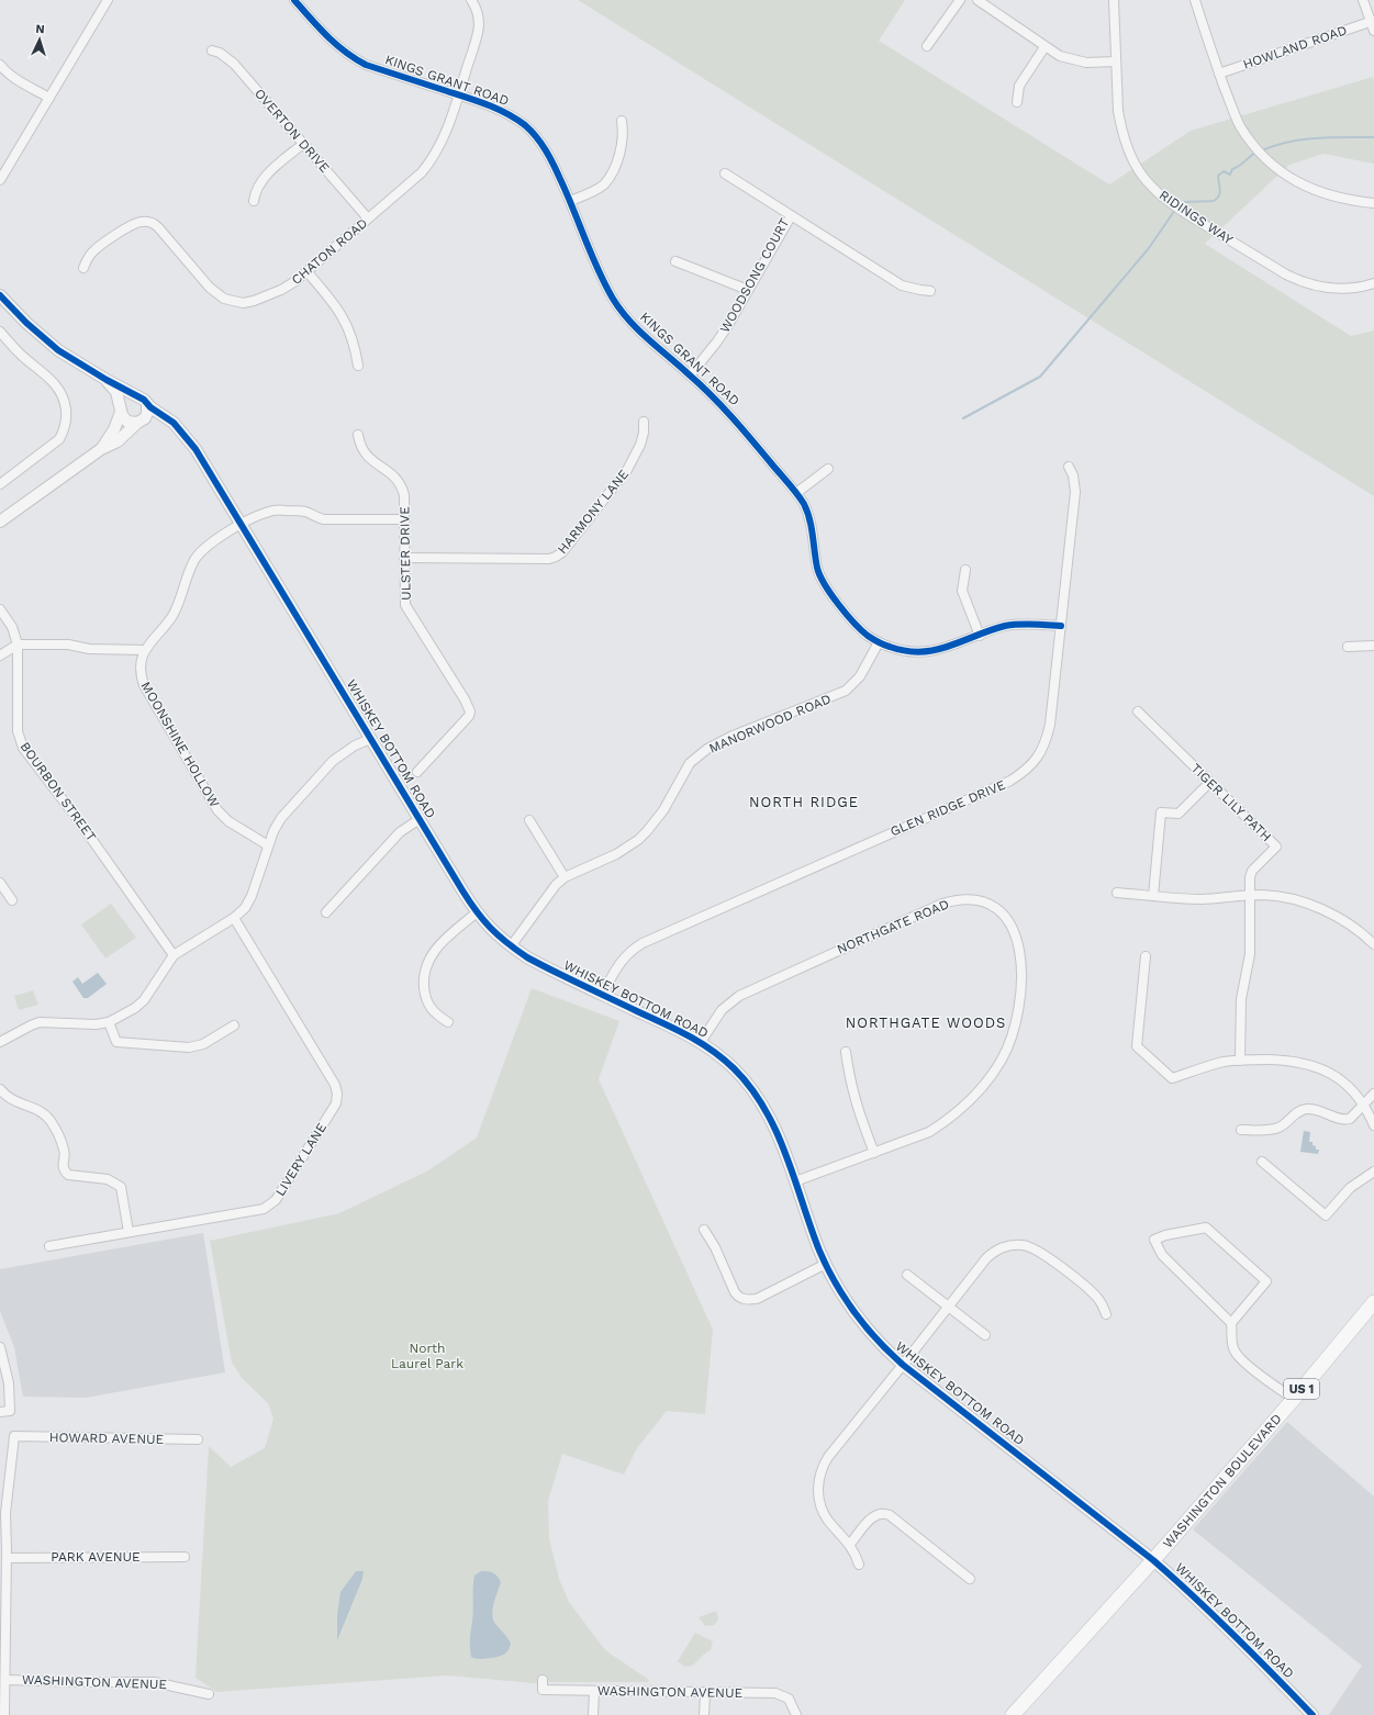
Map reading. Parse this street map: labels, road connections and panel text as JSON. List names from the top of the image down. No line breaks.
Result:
{"streets":{"main road":["US 1","WASHINGTON BOULEVARD"],"street":["HOWLAND ROAD","KINGS GRANT ROAD","OVERTON DRIVE","RIDINGS WAY","CHATON ROAD","WOODSONG COURT","HARMONY LANE","ULSTER DRIVE","MANORWOOD ROAD","MOONSHINE HOLLOW","WHISKEY BOTTOM ROAD","BOURBON STREET","TIGER LILY PATH","GLEN RIDGE DRIVE","NORTHGATE ROAD","LIVERY LANE","HOWARD AVENUE","PARK AVENUE","WASHINGTON AVENUE"]},"crossings":[["KINGS GRANT ROAD","CHATON ROAD"],["KINGS GRANT ROAD","WOODSONG COURT"],["KINGS GRANT ROAD","MANORWOOD ROAD"],["KINGS GRANT ROAD","GLEN RIDGE DRIVE"],["OVERTON DRIVE","CHATON ROAD"],["HARMONY LANE","ULSTER DRIVE"],["MANORWOOD ROAD","WHISKEY BOTTOM ROAD"],["WHISKEY BOTTOM ROAD","GLEN RIDGE DRIVE"],["WHISKEY BOTTOM ROAD","NORTHGATE ROAD"],["WHISKEY BOTTOM ROAD","WASHINGTON BOULEVARD"],["HOWARD AVENUE","PARK AVENUE"]],"districts":["NORTH RIDGE","NORTHGATE WOODS"],"parks":["North Laurel Park"],"north":"top"}
